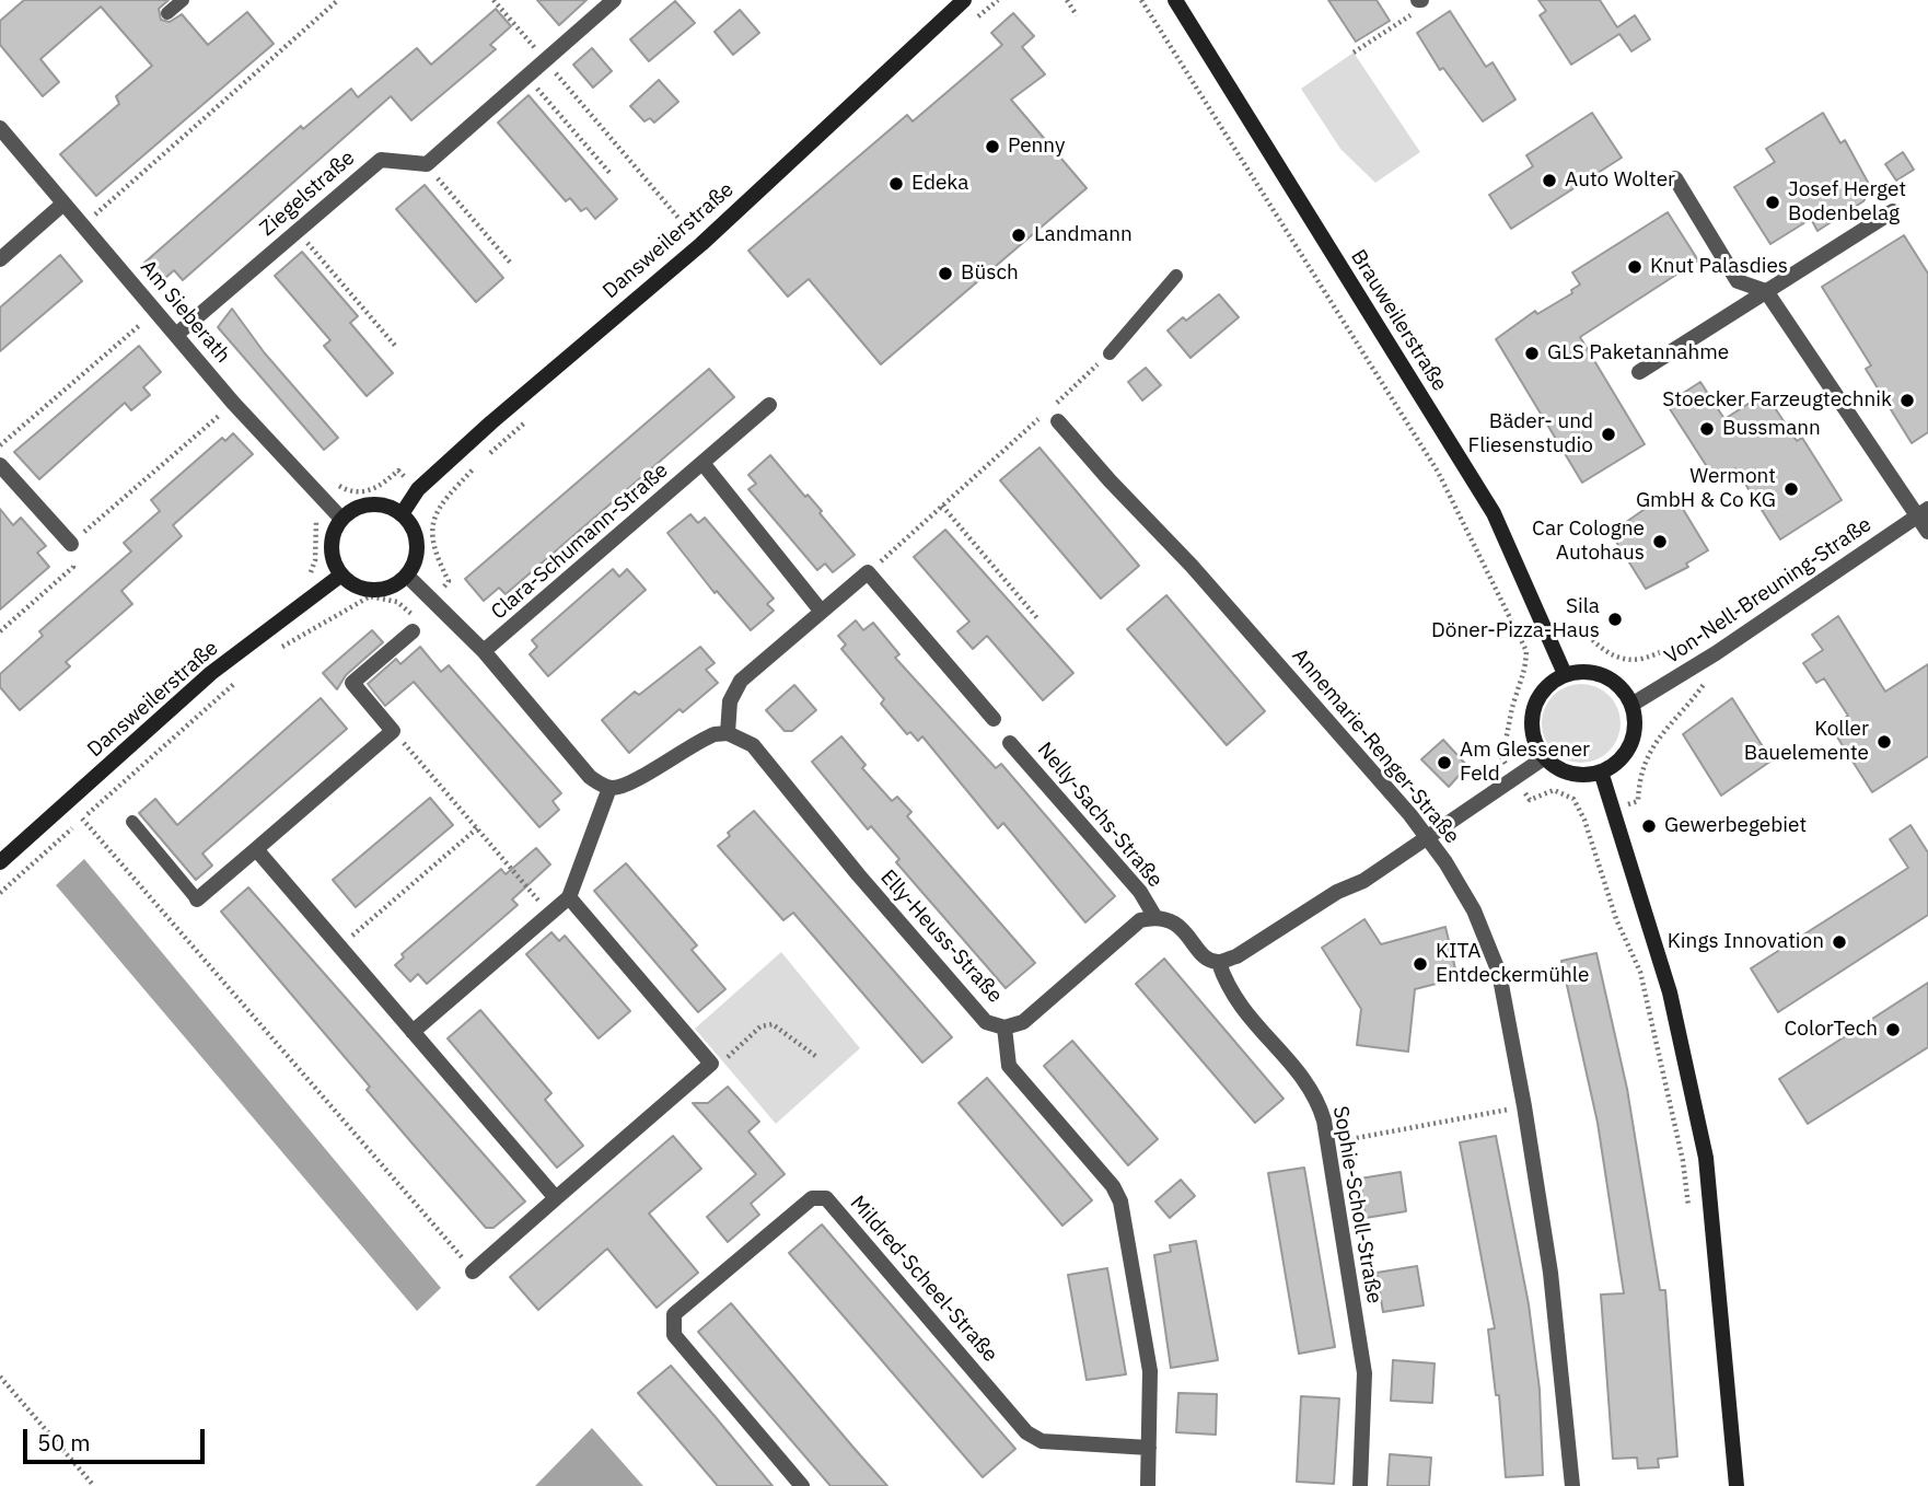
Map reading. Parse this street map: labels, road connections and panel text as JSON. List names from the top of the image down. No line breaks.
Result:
{"streets":{"main road":["Dansweilerstraße","Brauweilerstraße"],"street":["Ziegelstraße","Am Sieberath","Clara-Schumann-Straße","Von-Nell-Breuning-Straße","Annemarie-Renger-Straße","Nelly-Sachs-Straße","Elly-Heuss-Straße","Sophie-Scholl-Straße","Mildred-Scheel-Straße"]},"crossings":[["Ziegelstraße","Am Sieberath"],["Dansweilerstraße","Am Sieberath"],["Brauweilerstraße","Von-Nell-Breuning-Straße"],["Nelly-Sachs-Straße","Elly-Heuss-Straße"]],"places":["Penny","Auto Wolter","Edeka","Josef Herget Bodenbelag","Landmann","Knut Palasdies","Büsch","GLS Paketannahme","Stoecker Farzeugtechnik","Bussmann","Bäder- und Fliesenstudio","Wermont GmbH & Co KG","Car Cologne Autohaus","Sila Döner-Pizza-Haus","Koller Bauelemente","Am Glessener Feld","Gewerbegebiet","Kings Innovation","KITA Entdeckermühle","ColorTech"],"scale_bar":"50 m"}
